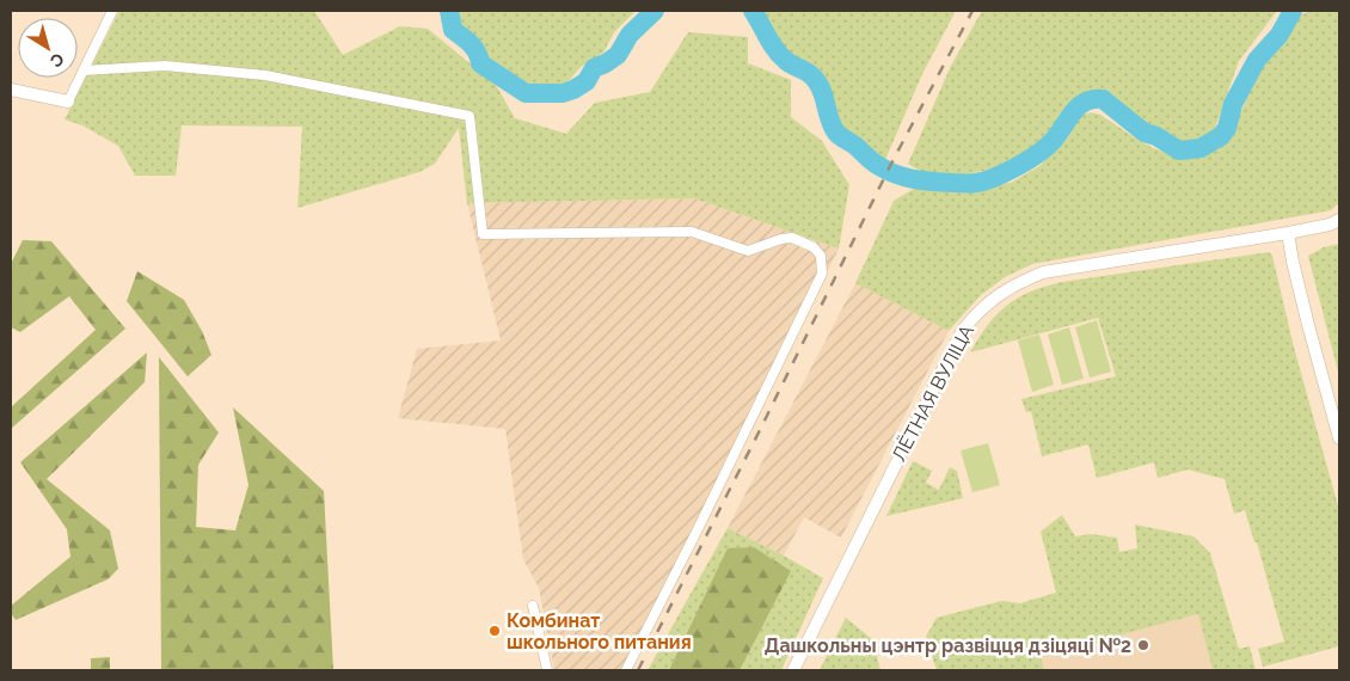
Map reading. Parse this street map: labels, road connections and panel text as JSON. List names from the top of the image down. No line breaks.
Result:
{"streets":{"street":["ЛЁТНАЯ ВУЛІЦА"]},"places":["Комбинат школьного питания","Дашкольны цэнтр развіцця дзіцяці №2"],"north":"bottom right"}
